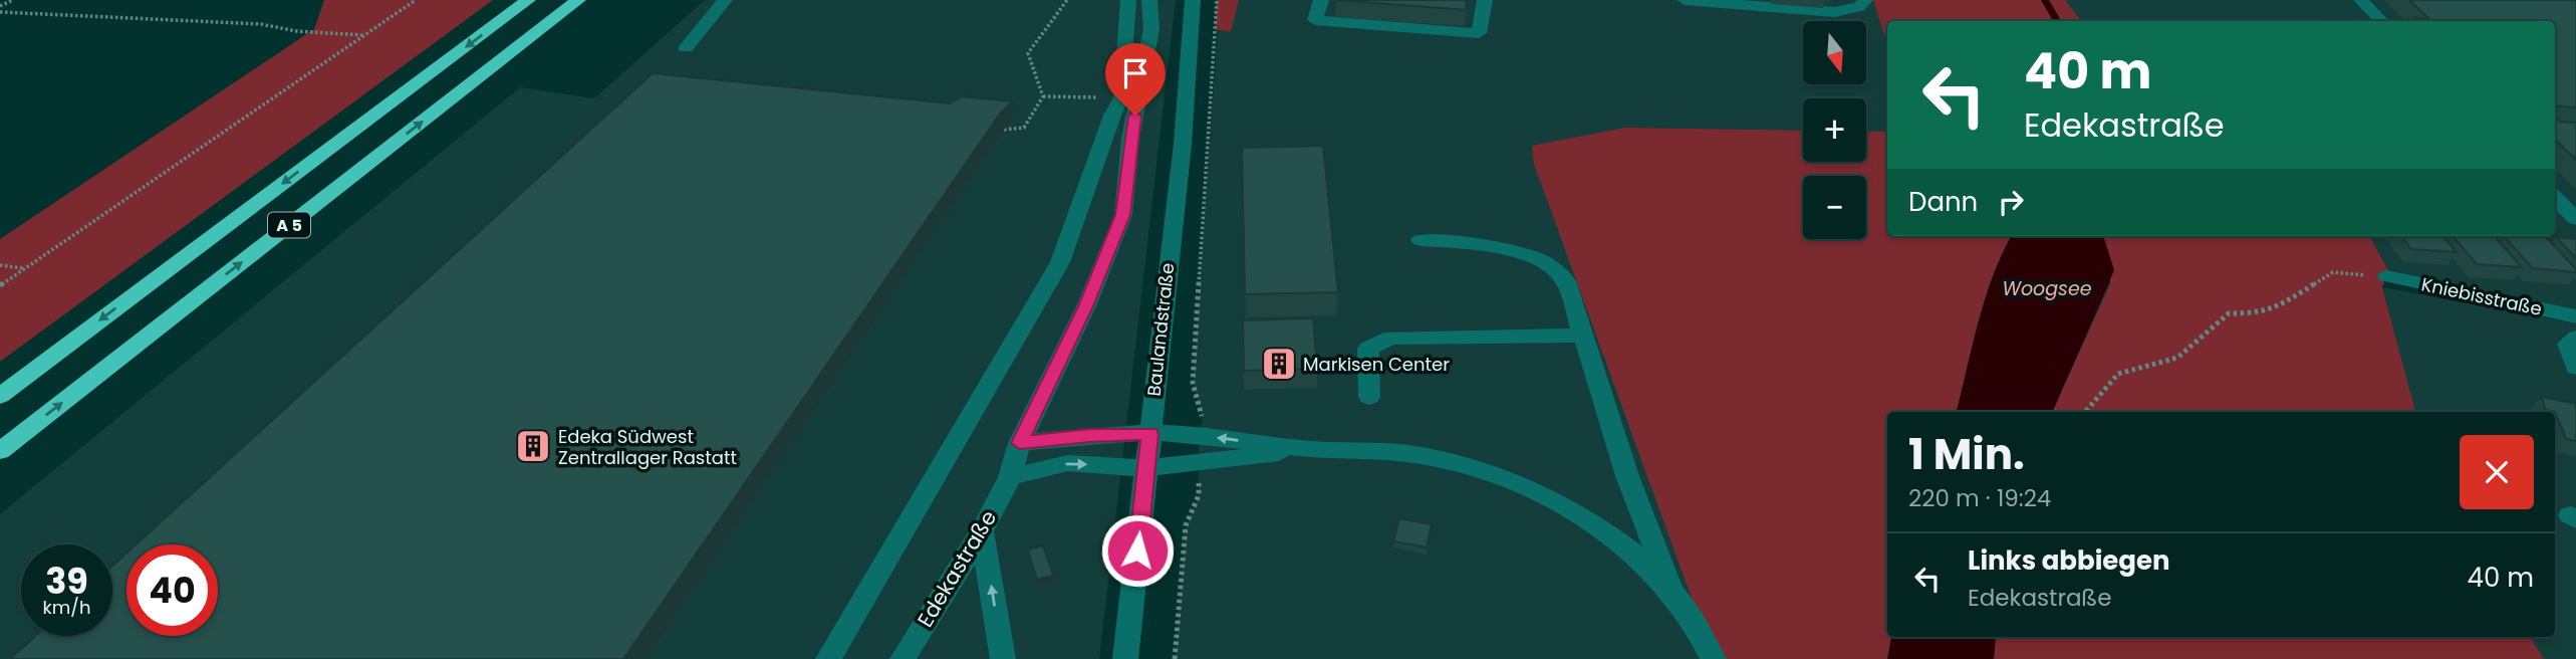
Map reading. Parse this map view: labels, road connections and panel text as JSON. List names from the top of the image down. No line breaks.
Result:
{"streets":{"highway":["A 5"],"street":["Kniebisstraße","Baulandstraße","Edekastraße"]},"water":["Woogsee"],"places":{"building":["Markisen Center","Edeka Südwest Zentrallager Rastatt"]},"north":"bottom","page":{"map_buttons":["+","−"],"turn":["40 m","Edekastraße"],"then":"Dann","heading":["1 Min.","220 m · 19:24"],"list":[{"name":"Links abbiegen","note":"Edekastraße","value":"40 m"}],"speed":"39 km/h","limit":"40"}}
